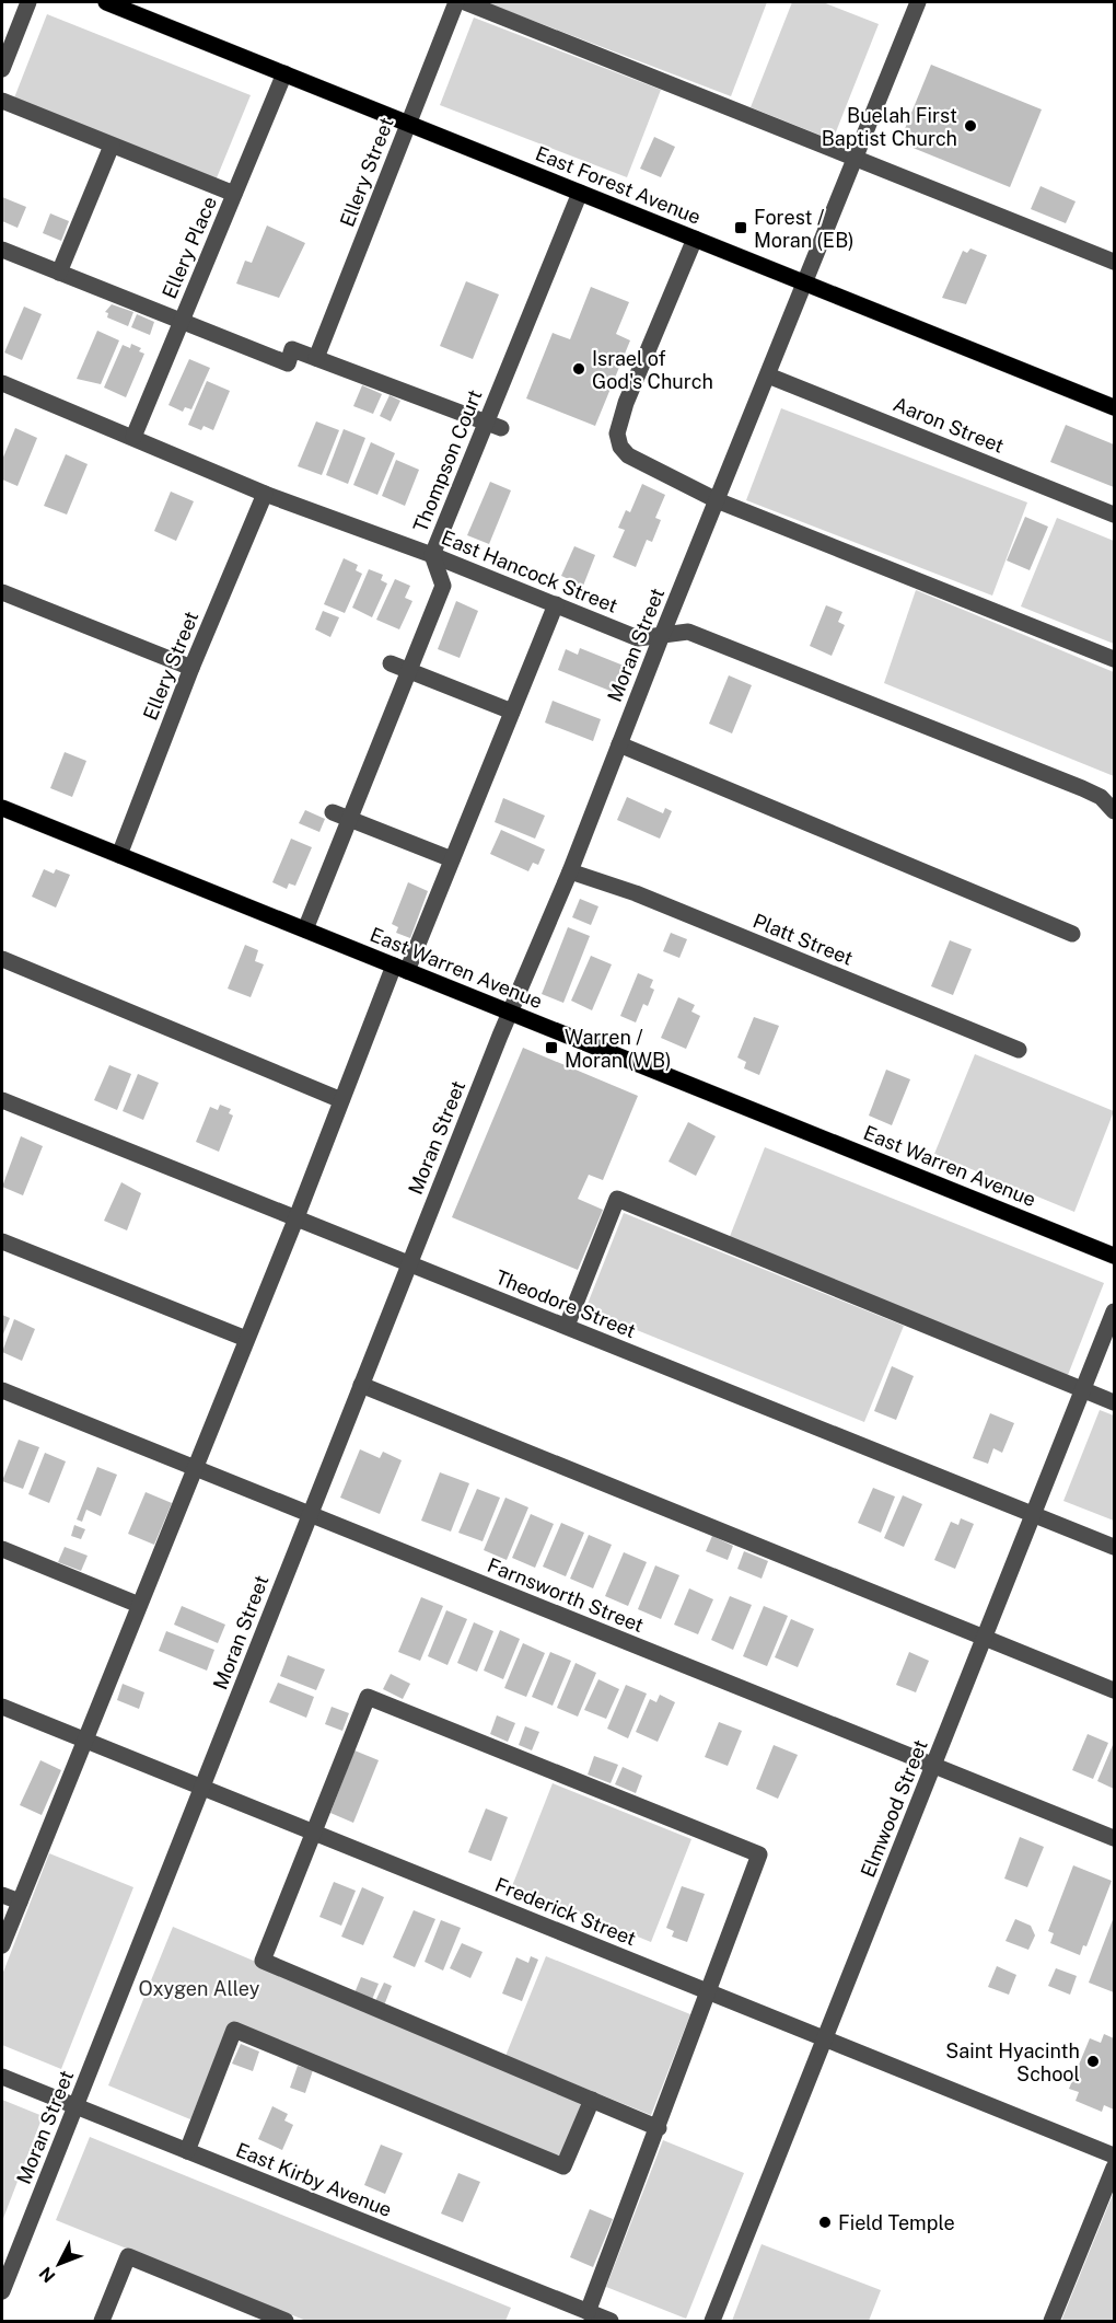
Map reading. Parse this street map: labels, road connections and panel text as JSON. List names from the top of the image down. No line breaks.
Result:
{"streets":{"main road":["East Forest Avenue","East Warren Avenue"],"street":["Ellery Street","Ellery Place","Aaron Street","Thompson Court","East Hancock Street","Moran Street","Platt Street","Theodore Street","Farnsworth Street","Elmwood Street","Frederick Street","East Kirby Avenue"]},"crossings":[["Ellery Street","East Forest Avenue"],["Ellery Street","East Hancock Street"],["Ellery Street","East Warren Avenue"],["East Forest Avenue","Ellery Place"],["East Forest Avenue","Thompson Court"],["East Forest Avenue","Moran Street"],["Ellery Place","East Hancock Street"],["Aaron Street","Moran Street"],["Thompson Court","East Hancock Street"],["Thompson Court","East Warren Avenue"],["East Hancock Street","Moran Street"],["Moran Street","Platt Street"],["Moran Street","East Warren Avenue"],["Moran Street","Theodore Street"],["Moran Street","Farnsworth Street"],["Moran Street","Frederick Street"],["Moran Street","East Kirby Avenue"],["Theodore Street","Elmwood Street"],["Farnsworth Street","Elmwood Street"],["Elmwood Street","Frederick Street"]],"parks":["Oxygen Alley"],"places":{"other":["Buelah First Baptist Church","Israel of God's Church","Saint Hyacinth School","Field Temple"],"transit":["Forest / Moran (EB)","Warren / Moran (WB)"]},"north":"bottom left"}
